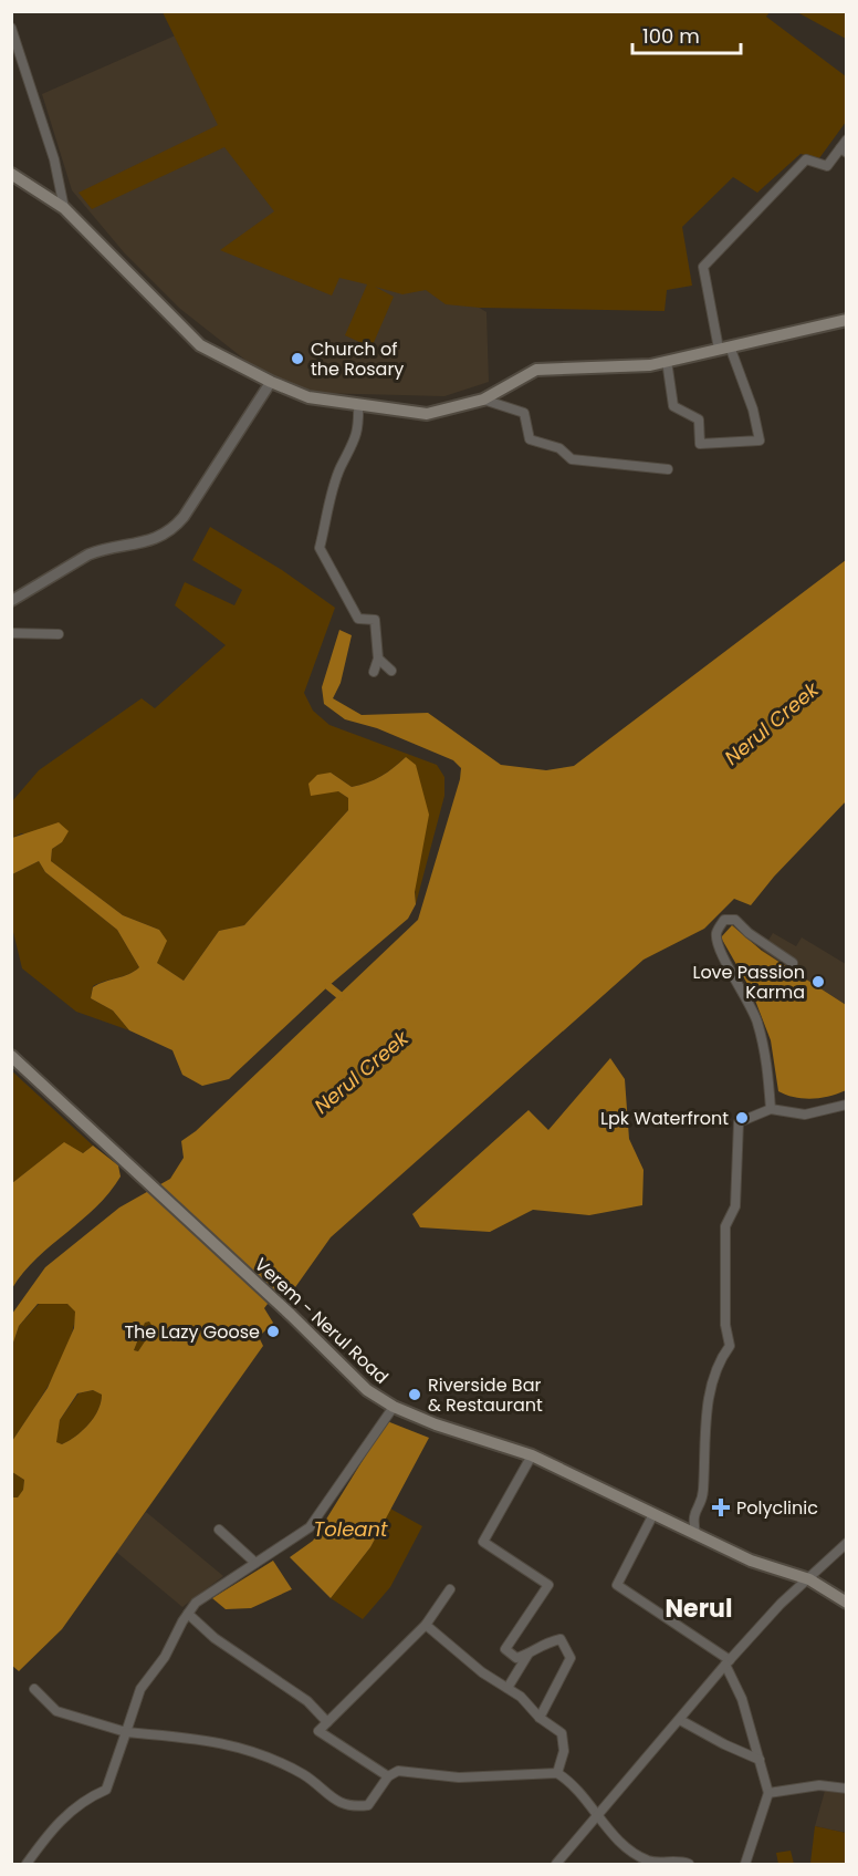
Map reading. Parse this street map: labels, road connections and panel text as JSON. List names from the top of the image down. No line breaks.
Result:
{"streets":{"main road":["Verem - Nerul Road"]},"districts":["Nerul"],"water":["Nerul Creek","Toleant"],"places":{"other":["Church of the Rosary","Love Passion Karma","Lpk Waterfront","The Lazy Goose","Riverside Bar & Restaurant"],"health":["Polyclinic"]},"scale_bar":"100 m"}
